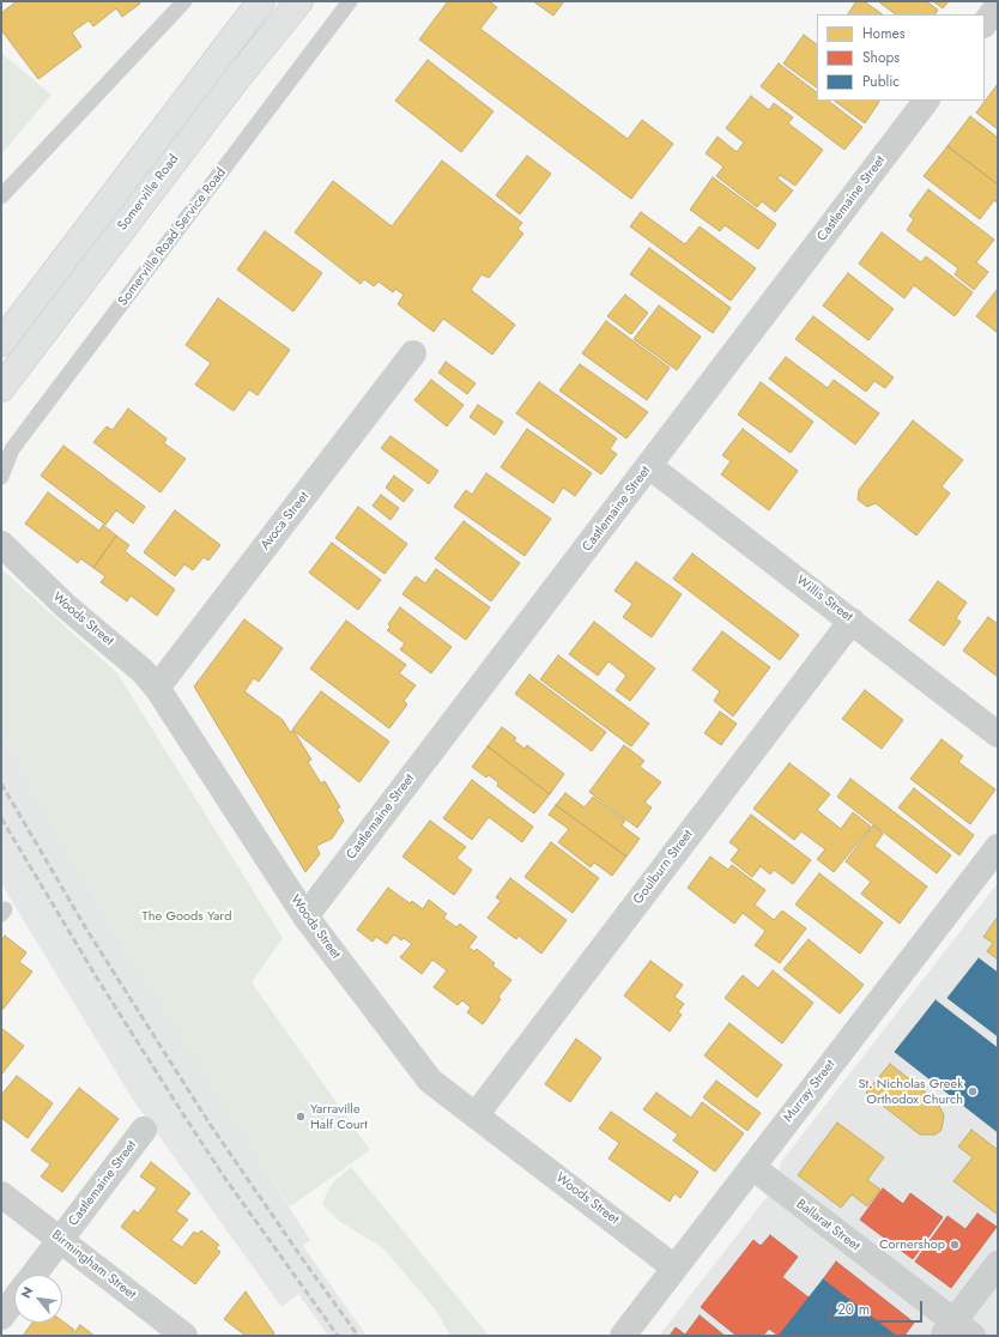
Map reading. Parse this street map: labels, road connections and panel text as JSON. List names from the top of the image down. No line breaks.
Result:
{"streets":{"main road":["Somerville Road"],"street":["Castlemaine Street","Avoca Street","Willis Street","Woods Street","Goulburn Street","Murray Street","Ballarat Street","Birmingham Street"],"lane":["Somerville Road Service Road"]},"crossings":[["Castlemaine Street","Willis Street"],["Castlemaine Street","Woods Street"],["Castlemaine Street","Birmingham Street"],["Avoca Street","Woods Street"],["Willis Street","Goulburn Street"],["Woods Street","Goulburn Street"],["Woods Street","Murray Street"],["Murray Street","Ballarat Street"]],"parks":["The Goods Yard"],"places":["St. Nicholas Greek Orthodox Church","Yarraville Half Court","Cornershop"],"legend":["Homes","Shops","Public"],"scale_bar":"20 m","north":"top left"}
